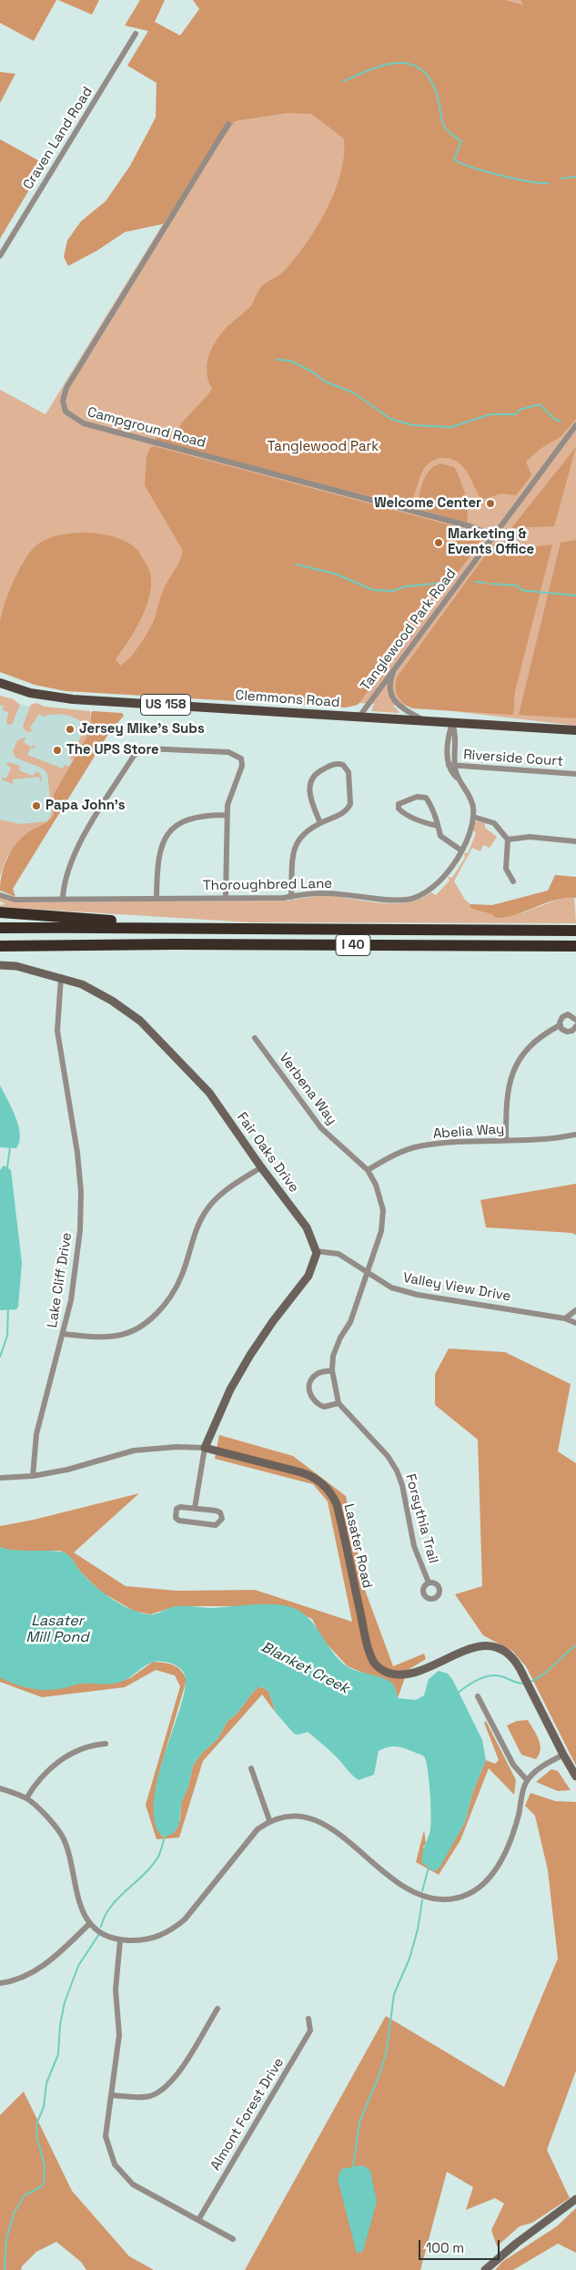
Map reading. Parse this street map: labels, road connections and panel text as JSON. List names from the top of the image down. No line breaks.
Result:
{"streets":{"highway":["I 40"],"main road":["Clemmons Road","US 158"],"street":["Craven Land Road","Campground Road","Tanglewood Park Road","Riverside Court","Thoroughbred Lane","Verbena Way","Abelia Way","Fair Oaks Drive","Lake Cliff Drive","Valley View Drive","Forsythia Trail","Lasater Road","Almont Forest Drive"]},"crossings":[["Campground Road","Tanglewood Park Road"],["Tanglewood Park Road","Clemmons Road"],["Riverside Court","Thoroughbred Lane"],["Verbena Way","Abelia Way"],["Verbena Way","Valley View Drive"],["Fair Oaks Drive","Lake Cliff Drive"],["Fair Oaks Drive","Valley View Drive"],["Lake Cliff Drive","Lasater Road"]],"water":["Lasater Mill Pond","Blanket Creek"],"parks":["Tanglewood Park"],"places":["Welcome Center","Marketing & Events Office","Jersey Mike's Subs","The UPS Store","Papa John's"],"scale_bar":"100 m"}
